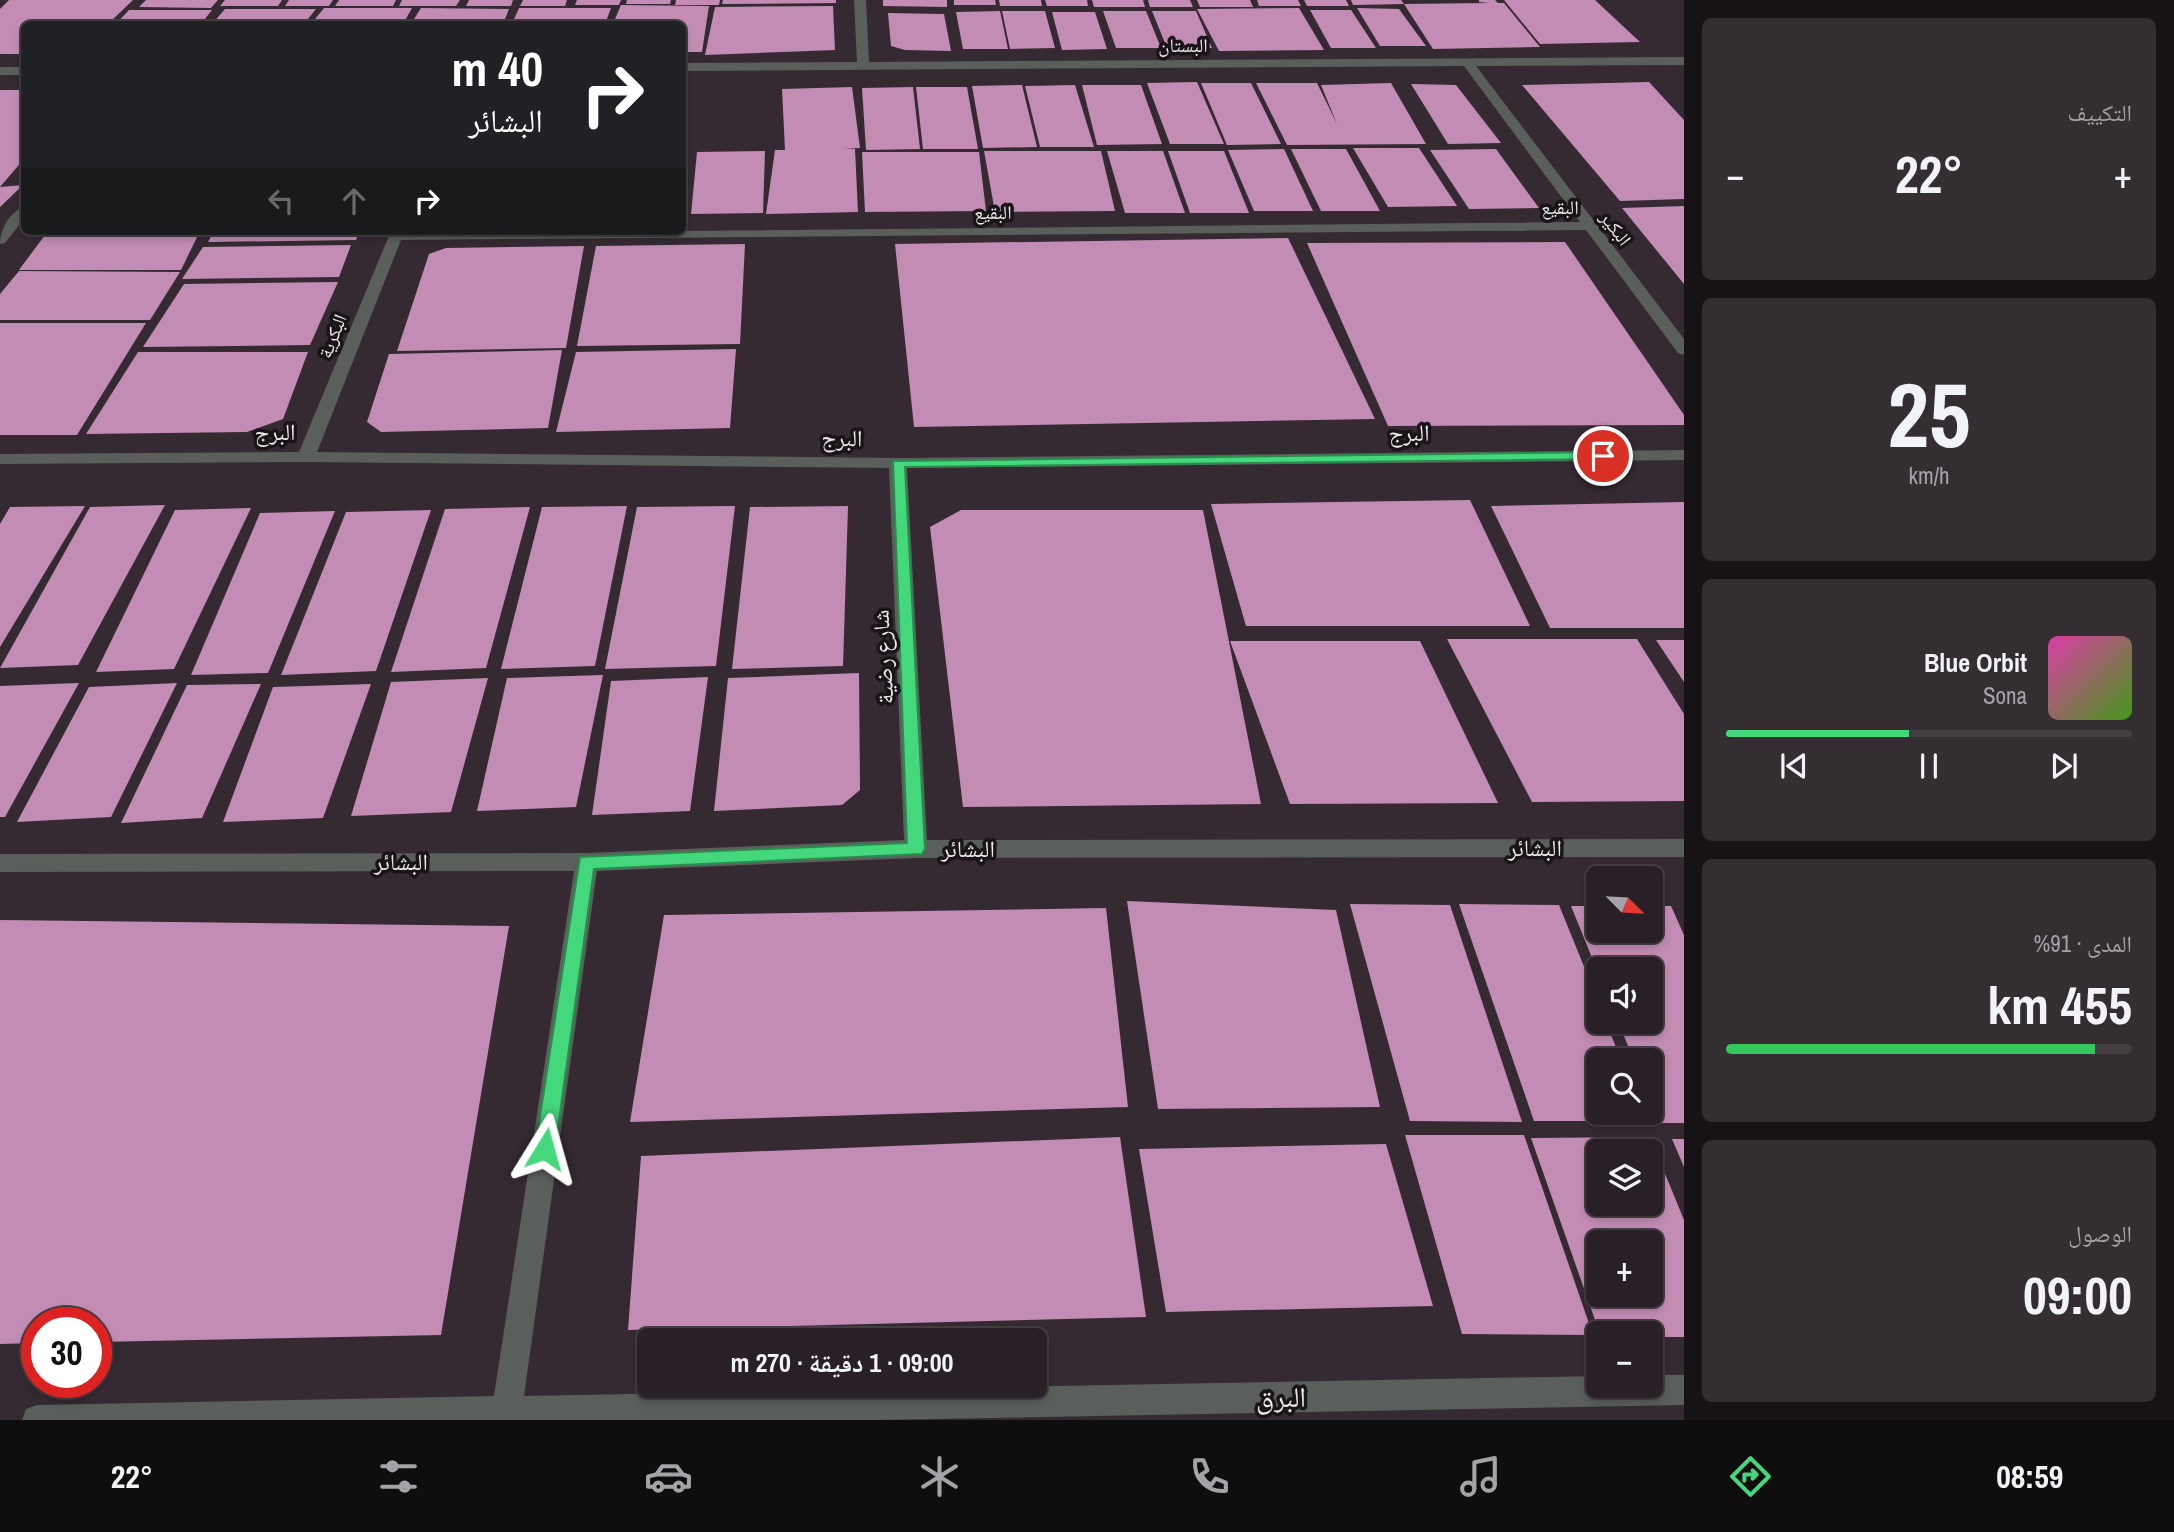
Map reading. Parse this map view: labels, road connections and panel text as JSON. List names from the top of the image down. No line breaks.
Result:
{"streets":{"street":["البستان","البقيع","البكير","البكرية","البرج","شارع رضية","البشائر","البرق"]},"crossings":[["البستان","البكير"],["البقيع","البكير"],["البكرية","البرج"],["البرج","شارع رضية"],["شارع رضية","البشائر"]],"north":"bottom right","page":{"tile":["التكييف",["25","km/h"],["المدى · 91%","455 km"],["الوصول","09:00"]],"turn":["40 m","البشائر"],"heat":["−","22°","+"],"song":["Blue Orbit","Sona"],"map_buttons":["+","−"],"limit":"30","trip":"09:00 · 1 دقيقة · 270 m","tabs":["08:59","22°"]}}
